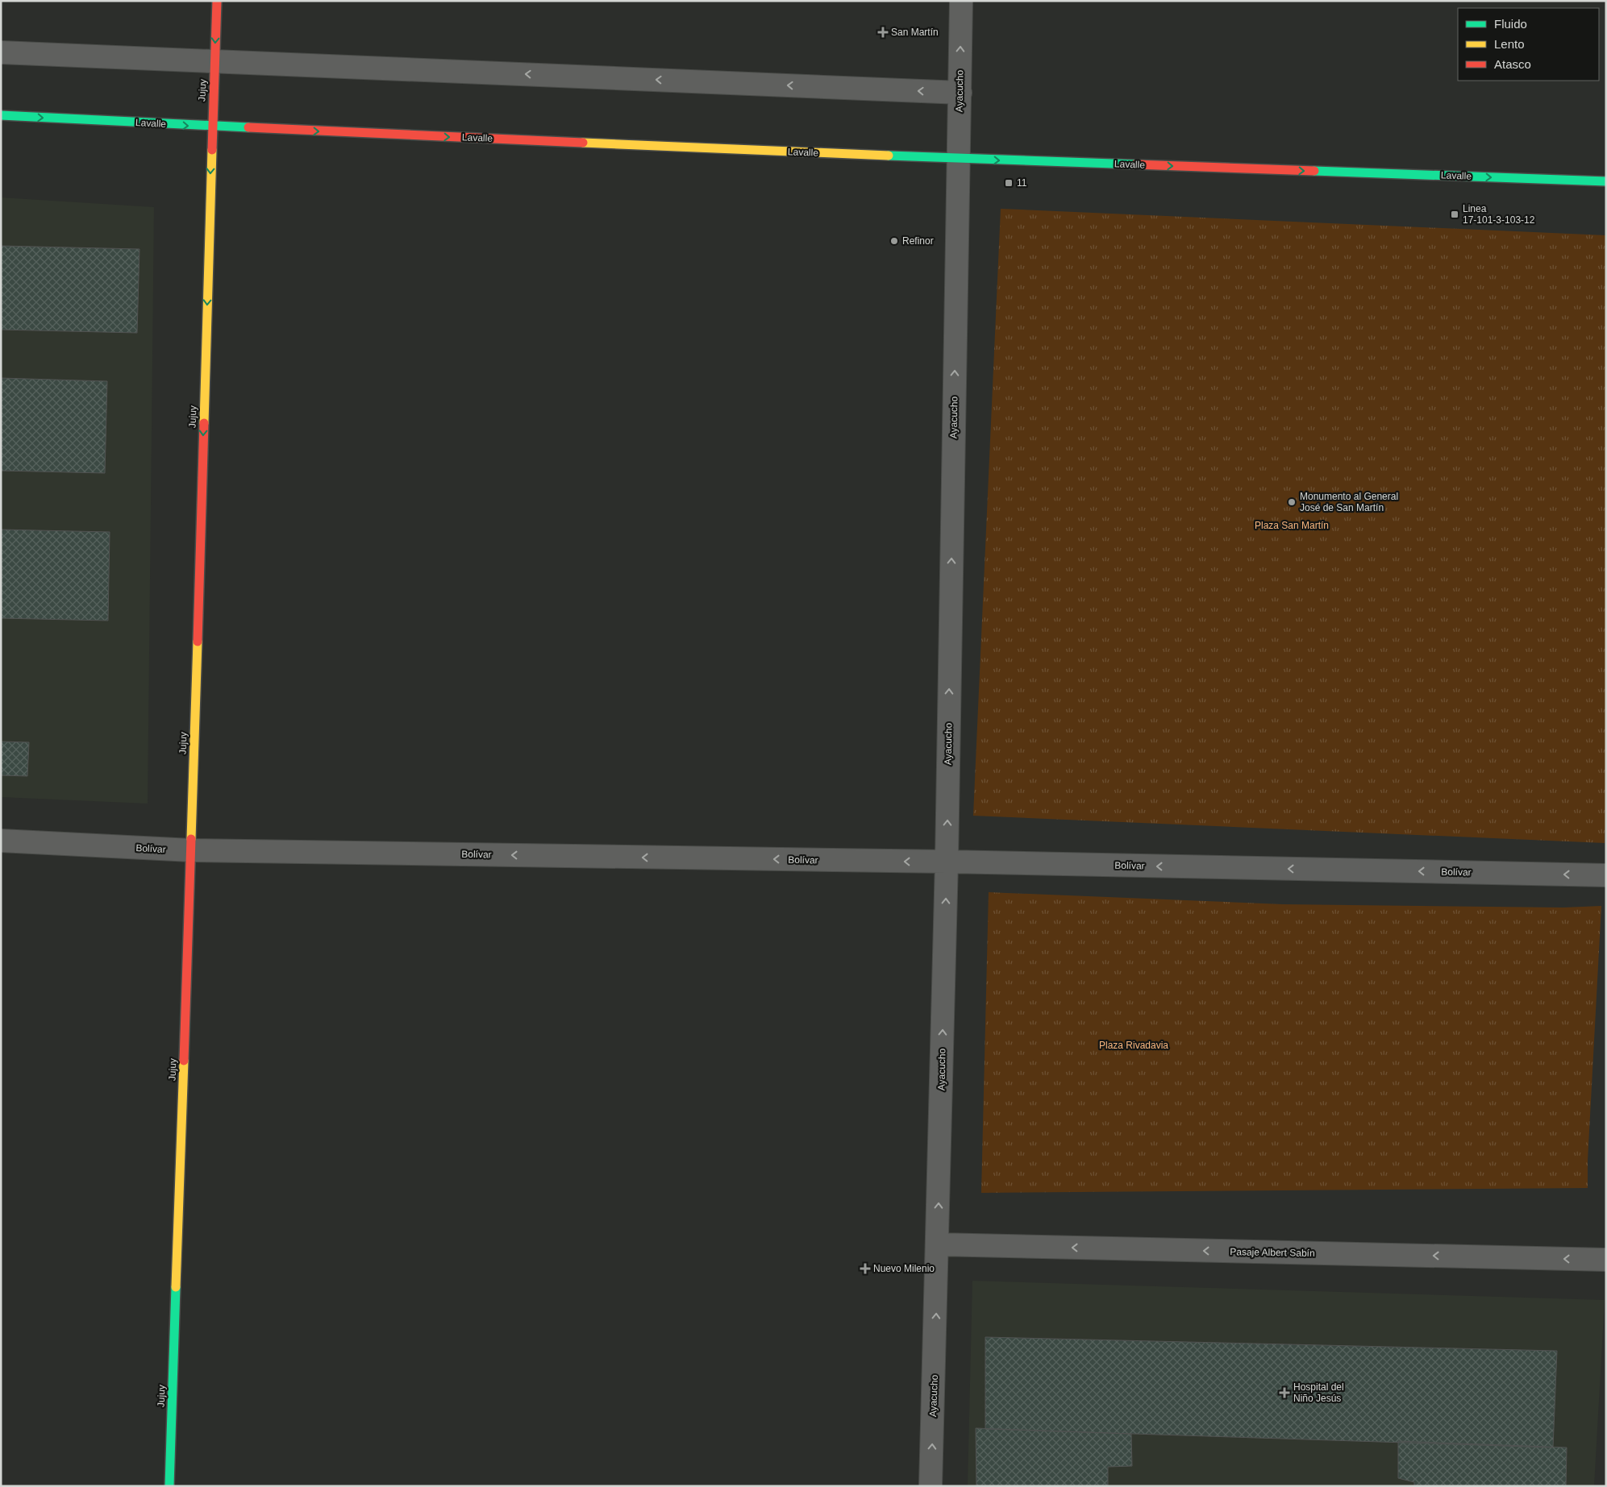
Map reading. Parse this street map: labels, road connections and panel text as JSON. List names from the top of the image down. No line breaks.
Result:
{"streets":{"street":["Jujuy","Ayacucho","Lavalle","Bolívar","Pasaje Albert Sabín"]},"crossings":[["Jujuy","Lavalle"],["Jujuy","Bolívar"],["Ayacucho","Lavalle"],["Ayacucho","Bolívar"],["Ayacucho","Pasaje Albert Sabín"]],"one_way":["Jujuy","Ayacucho","Bolívar","Pasaje Albert Sabín"],"parks":["Plaza San Martín","Plaza Rivadavia"],"places":{"health":["San Martín","Nuevo Milenio","Hospital del Niño Jesús"],"transit":["11","Linea 17-101-3-103-12"],"other":["Refinor","Monumento al General José de San Martín"]},"legend":["Fluido","Lento","Atasco"]}
